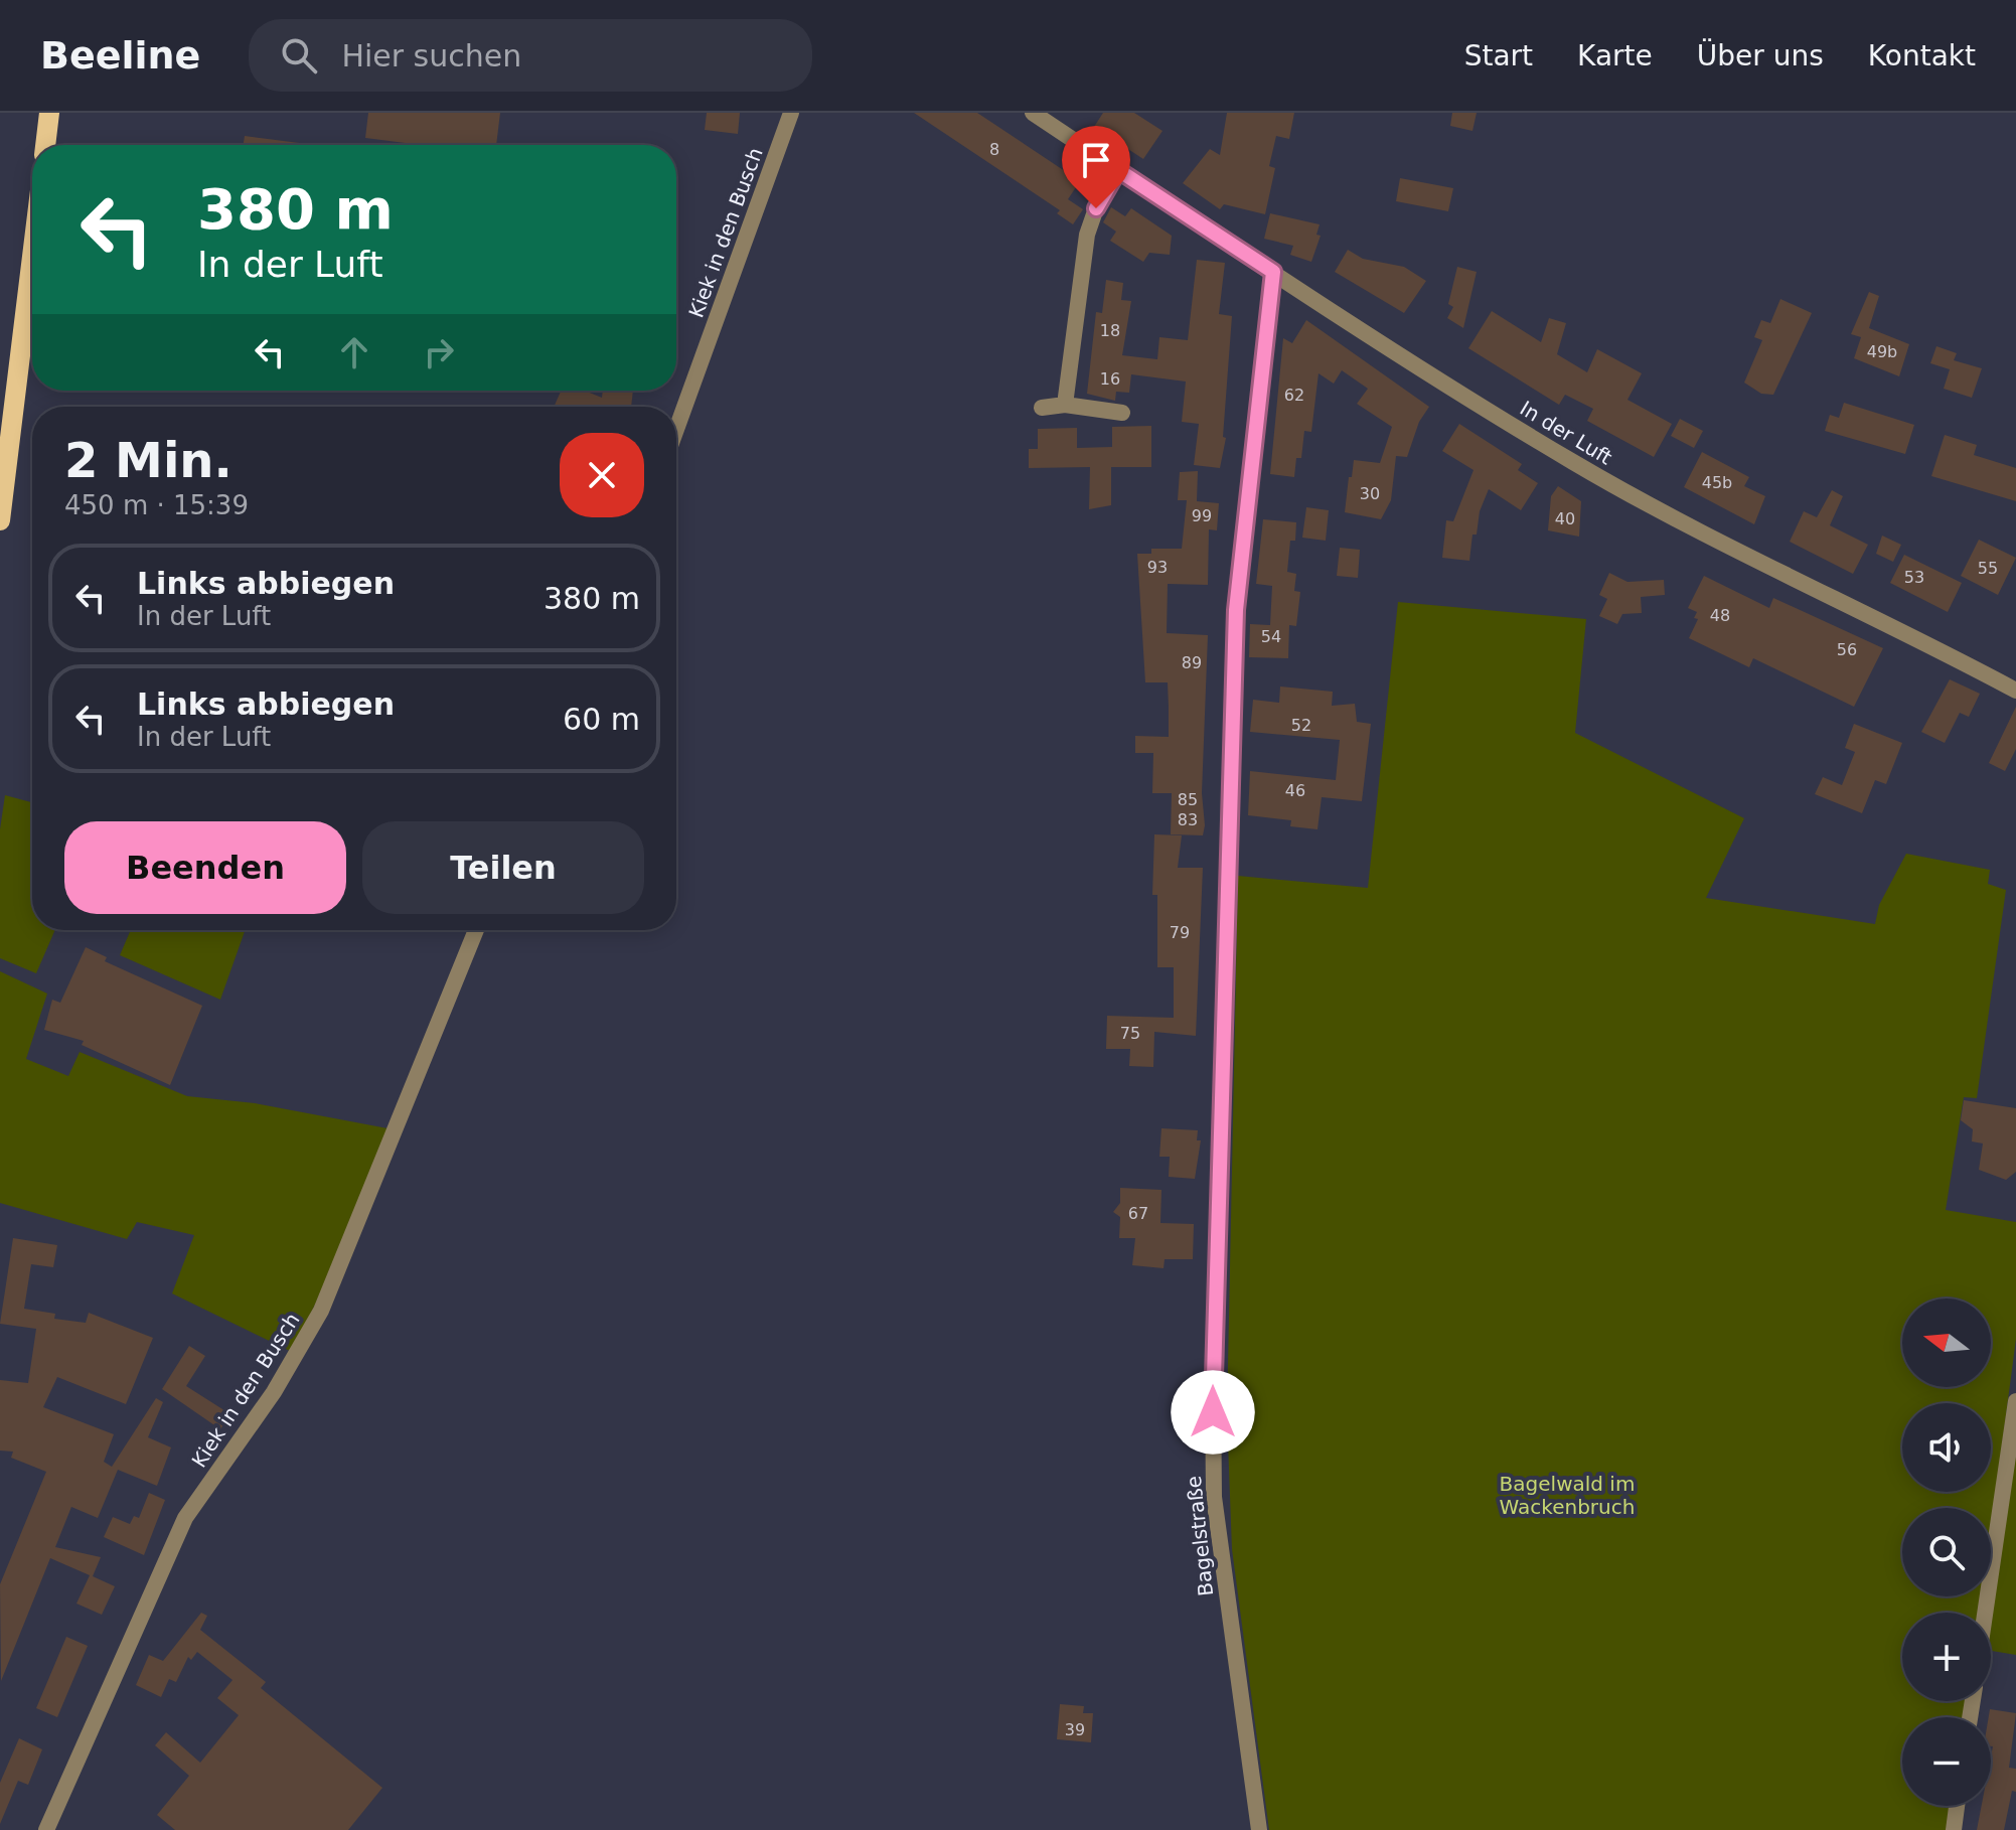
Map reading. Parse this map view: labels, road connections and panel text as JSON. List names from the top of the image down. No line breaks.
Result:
{"streets":{"street":["Kiek in den Busch","In der Luft","Bagelstraße"]},"crossings":[["In der Luft","Bagelstraße"]],"parks":["Bagelwald im Wackenbruch"],"house_numbers":["8","18","49b","16","62","45b","30","99","40","93","55","53","48","54","56","89","52","46","85","83","79","75","67","39"],"north":"left","page":{"header":"Beeline","search":"Hier suchen","nav":["Start","Karte","Über uns","Kontakt"],"turn":["380 m","In der Luft"],"heading":["2 Min.","450 m · 15:39"],"list":[{"name":"Links abbiegen","note":"In der Luft","value":"380 m"},{"name":"Links abbiegen","note":"In der Luft","value":"60 m"}],"buttons":["Beenden","Teilen"],"map_buttons":["+","−"]}}
